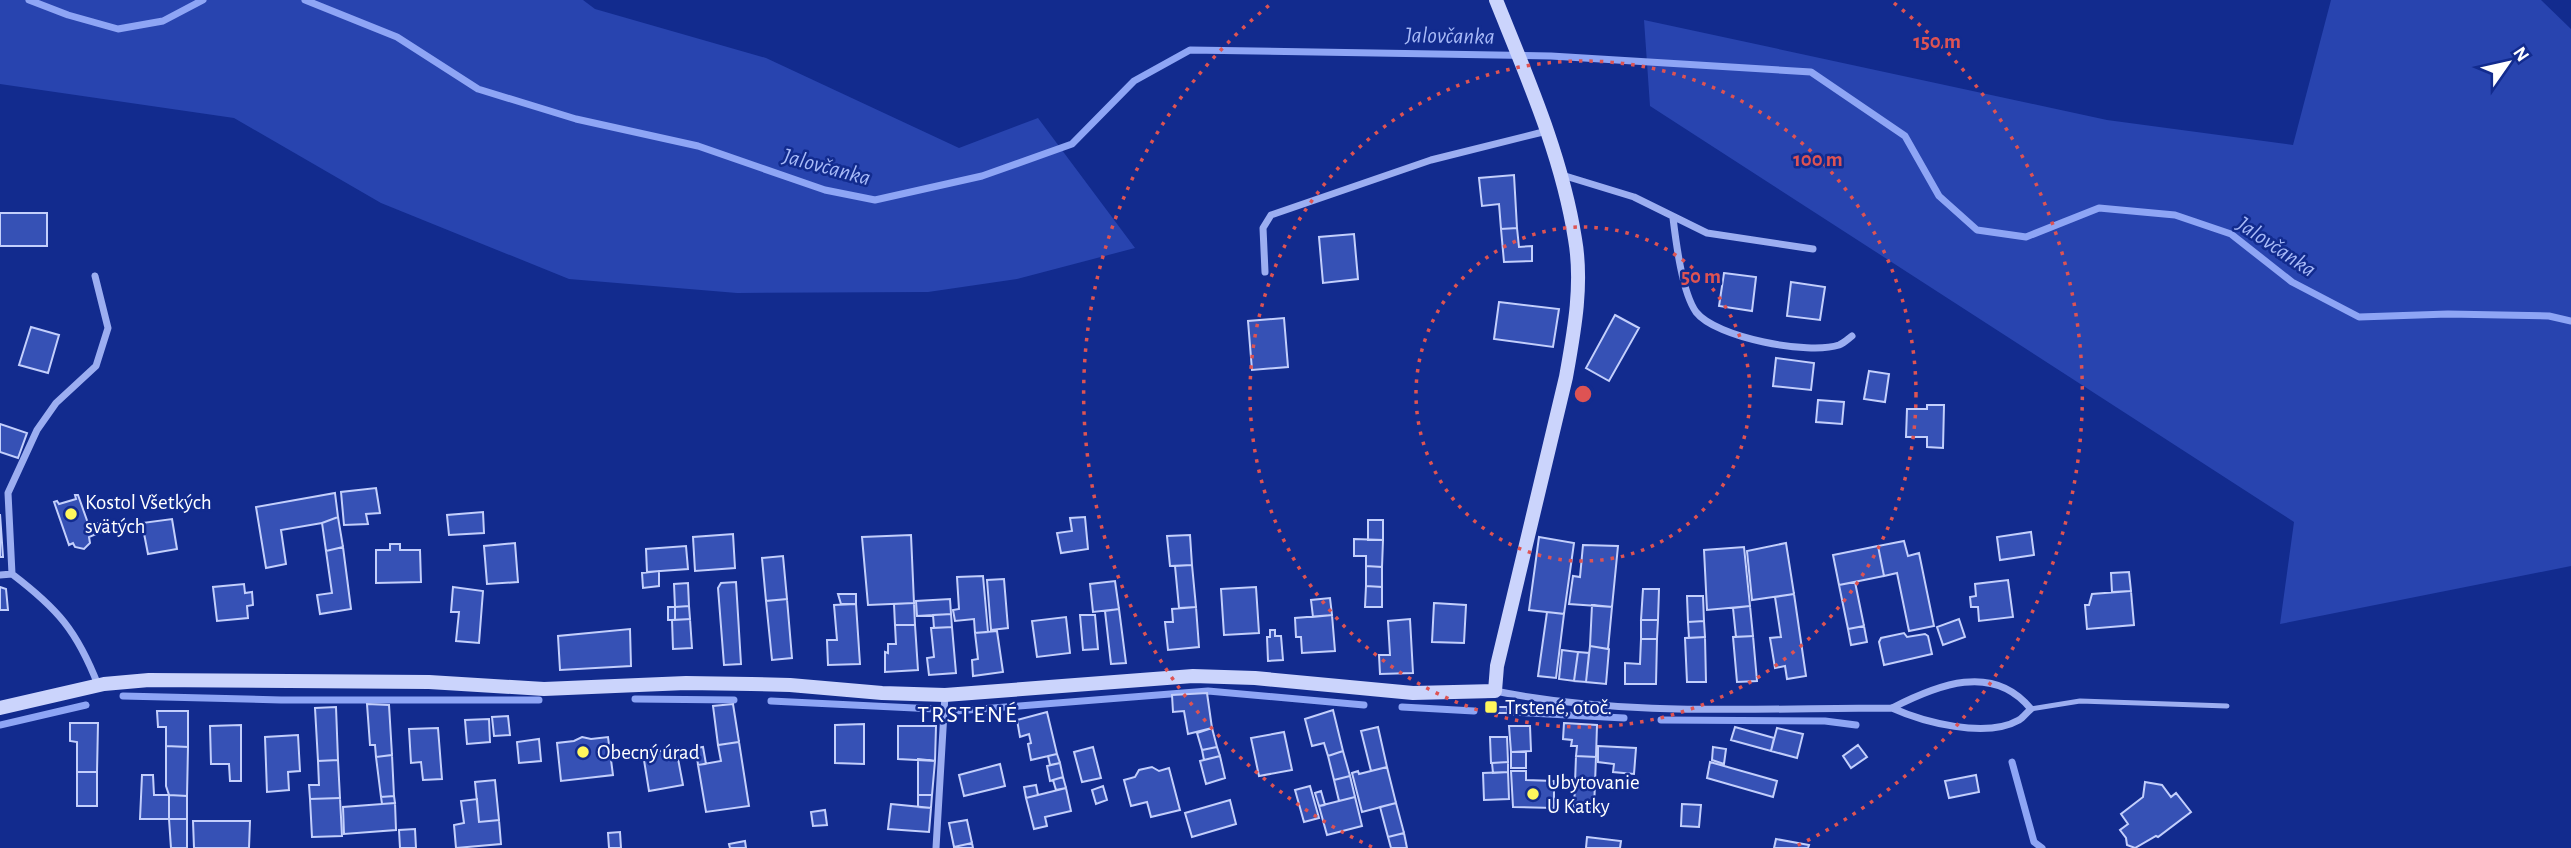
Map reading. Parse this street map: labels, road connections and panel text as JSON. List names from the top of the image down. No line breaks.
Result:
{"districts":["TRSTENÉ"],"water":["Jalovčanka"],"places":{"other":["Kostol Všetkých svätých","Obecný úrad","Ubytovanie U Katky"],"transit":["Trstené, otoč."]},"north":"top right","rings":["150 m","100 m","50 m"]}
